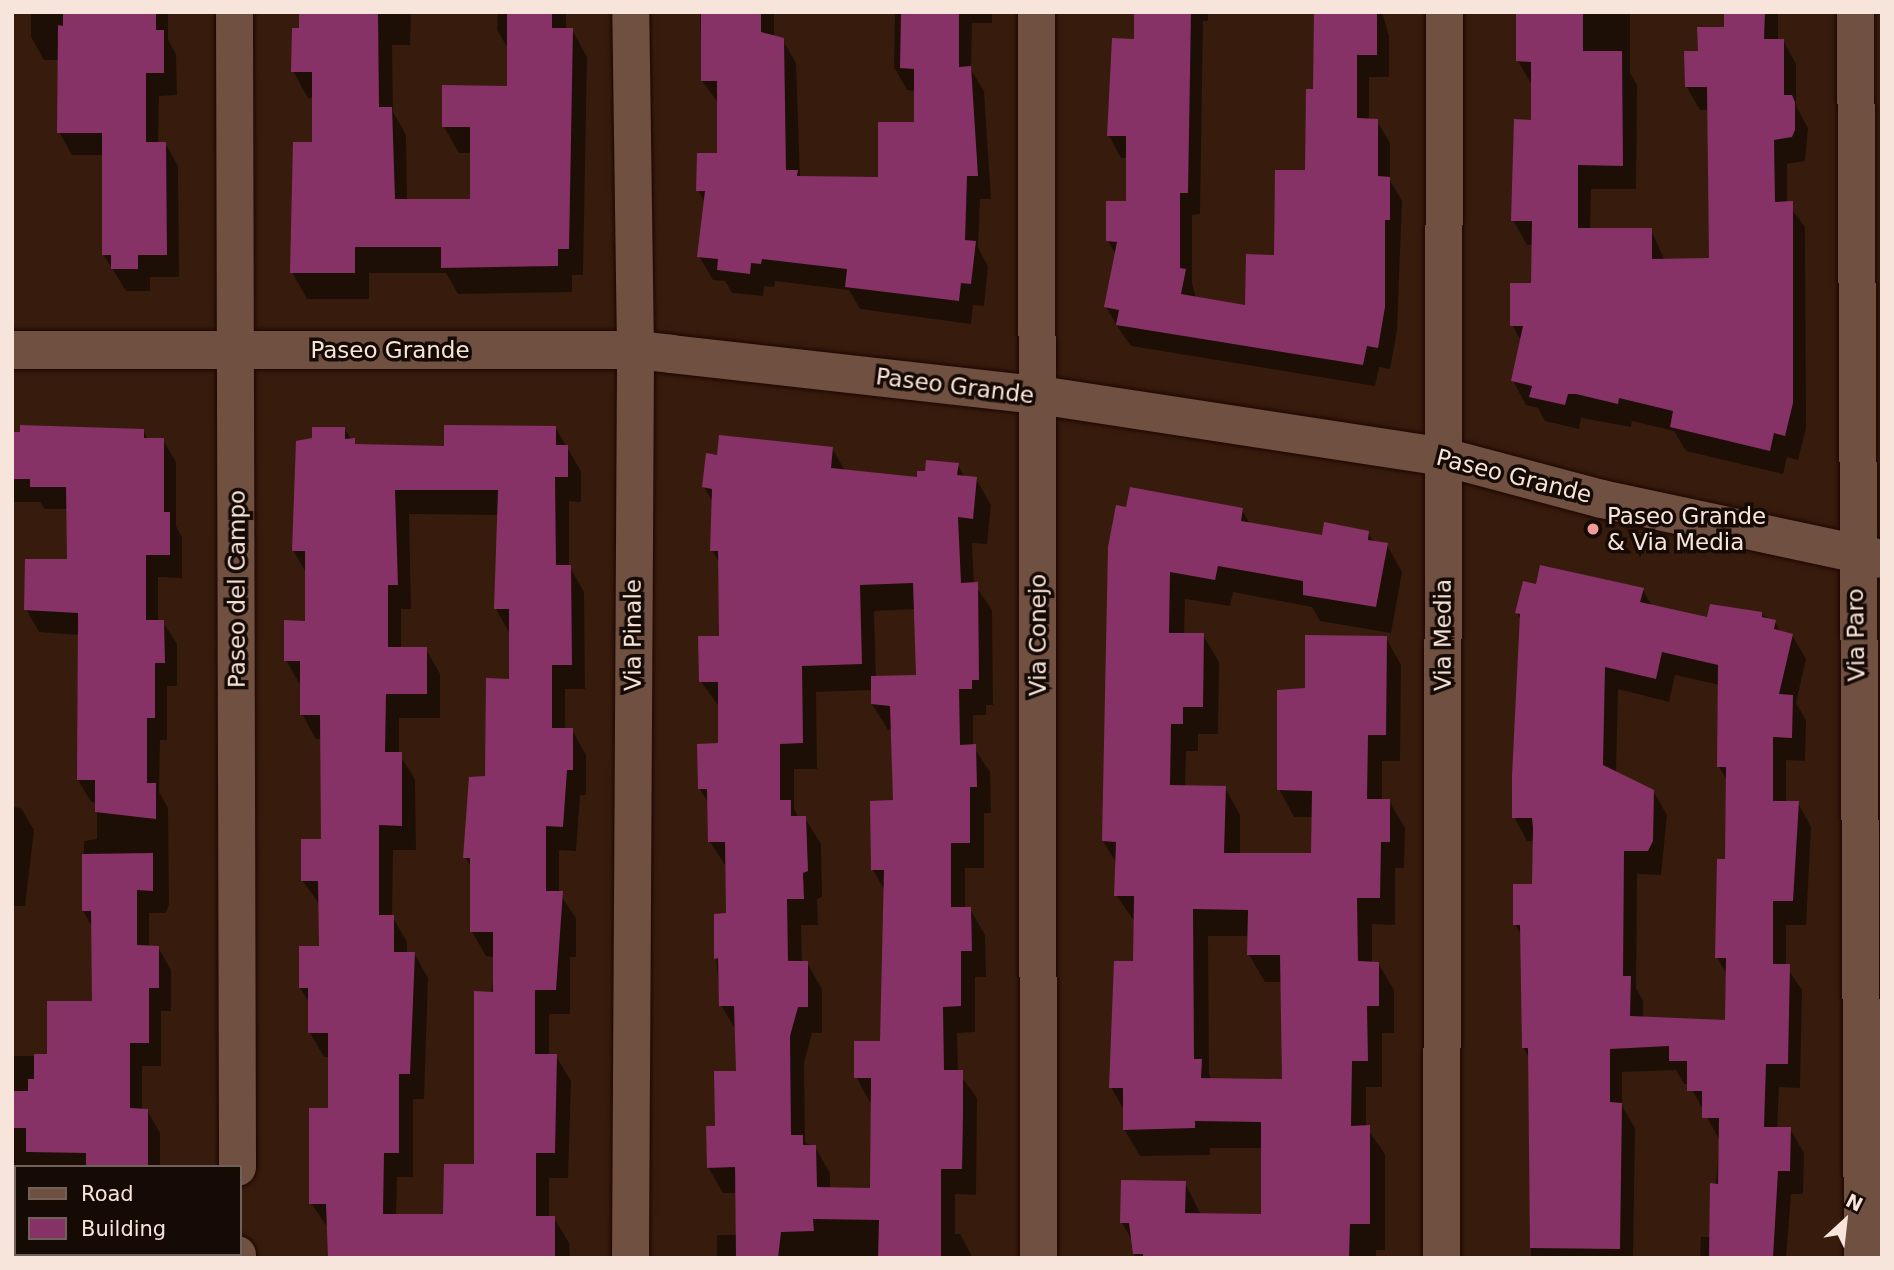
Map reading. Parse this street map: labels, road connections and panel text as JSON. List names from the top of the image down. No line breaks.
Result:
{"streets":{"street":["Paseo Grande","Paseo del Campo","Via Pinale","Via Conejo","Via Media","Via Paro"]},"crossings":[["Paseo Grande","Paseo del Campo"],["Paseo Grande","Via Pinale"],["Paseo Grande","Via Conejo"],["Paseo Grande","Via Media"],["Paseo Grande","Via Paro"]],"places":["Paseo Grande & Via Media"],"legend":["Road","Building"],"north":"top right"}
